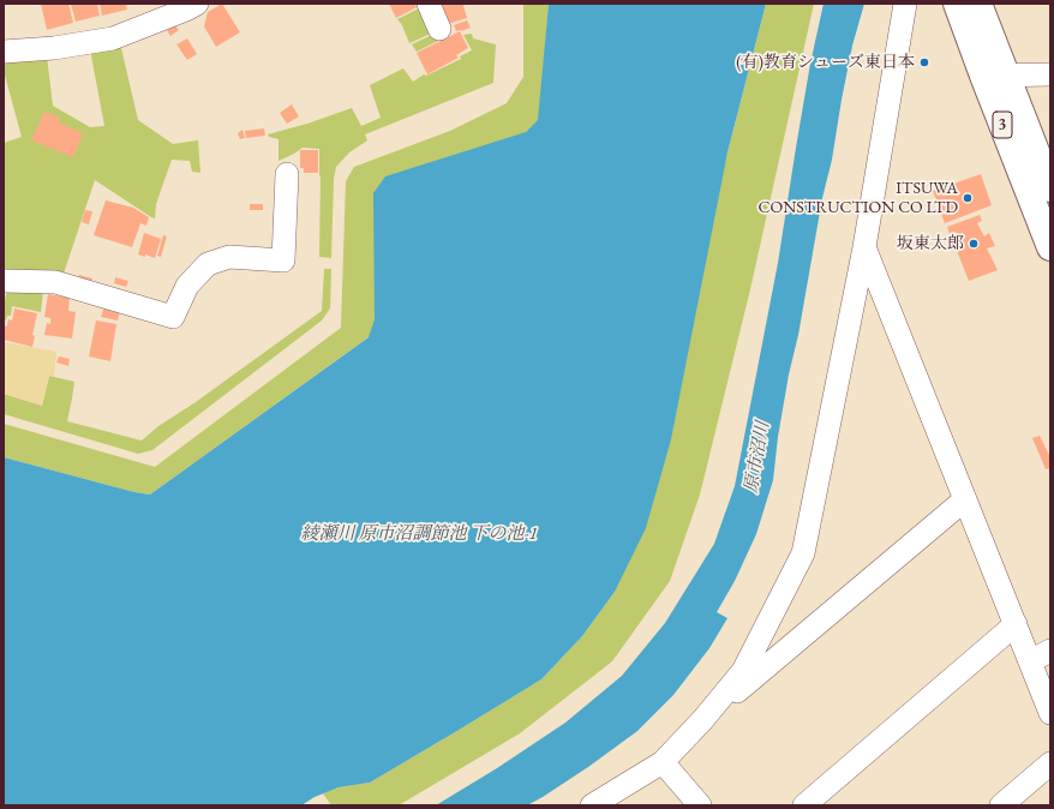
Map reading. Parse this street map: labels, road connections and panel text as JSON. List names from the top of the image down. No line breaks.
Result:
{"streets":{"main road":["3"]},"water":["原市沼川","綾瀬川 原市沼調節池 下の池-1"],"places":["(有)教育シューズ東日本","ITSUWA CONSTRUCTION CO LTD","坂東太郎"]}
